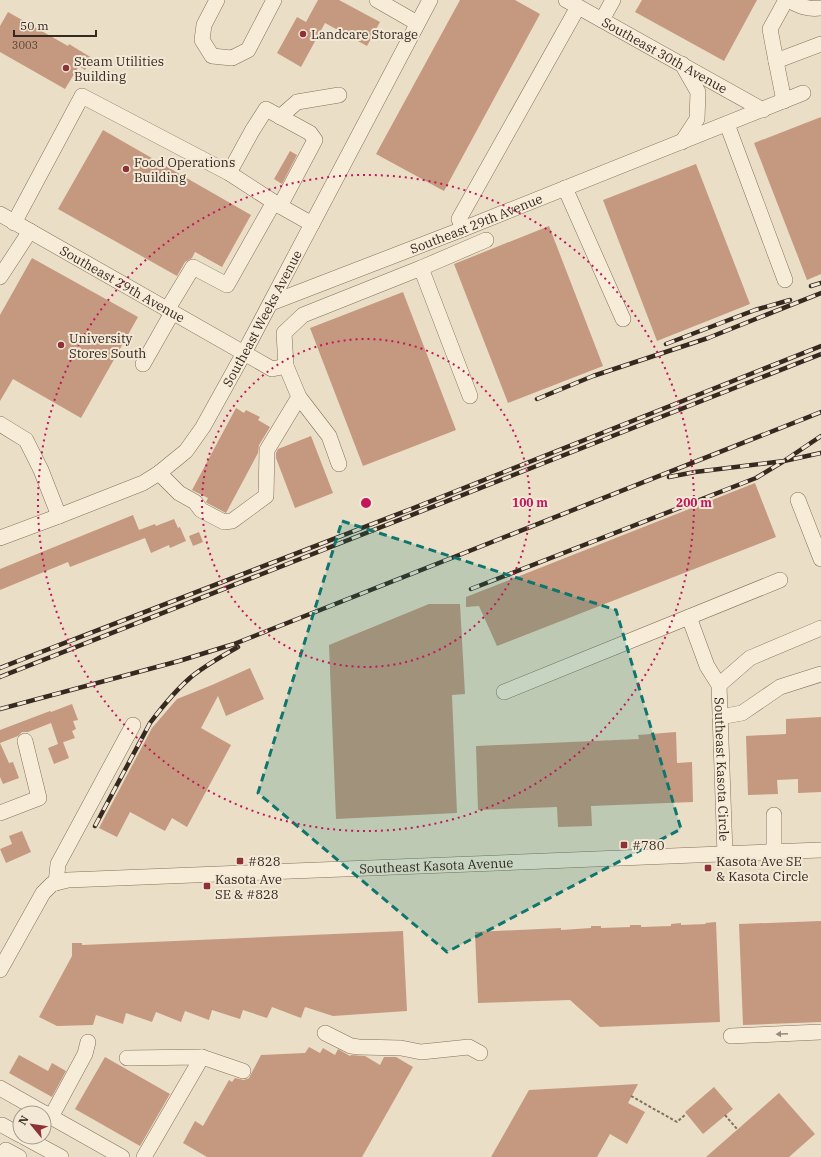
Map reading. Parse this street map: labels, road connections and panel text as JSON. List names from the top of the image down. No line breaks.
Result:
{"streets":{"street":["Southeast 30th Avenue","Southeast 29th Avenue","Southeast Weeks Avenue","Southeast Kasota Circle","Southeast Kasota Avenue"]},"crossings":[["Southeast 30th Avenue","Southeast 29th Avenue"],["Southeast 29th Avenue","Southeast Weeks Avenue"],["Southeast Kasota Circle","Southeast Kasota Avenue"]],"places":{"other":["Landcare Storage","Steam Utilities Building","Food Operations Building","University Stores South"],"transit":["#780","#828","Kasota Ave SE & Kasota Circle","Kasota Ave SE & #828"]},"house_numbers":["3003"],"scale_bar":"50 m","north":"top left","rings":["100 m","200 m"]}
